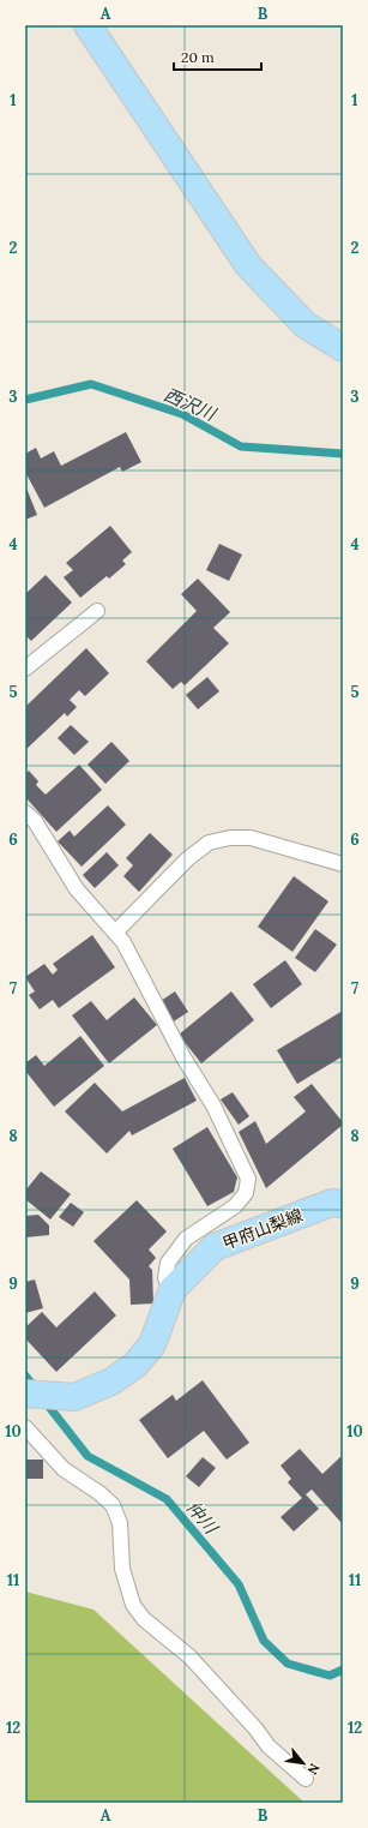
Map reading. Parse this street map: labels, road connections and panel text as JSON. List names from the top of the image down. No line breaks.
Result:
{"streets":{"main road":["甲府山梨線"]},"water":["西沢川","仲川"],"scale_bar":"20 m","north":"bottom right","grid":{"columns":["A","B"],"rows":["1","2","3","4","5","6","7","8","9","10","11","12"]}}
